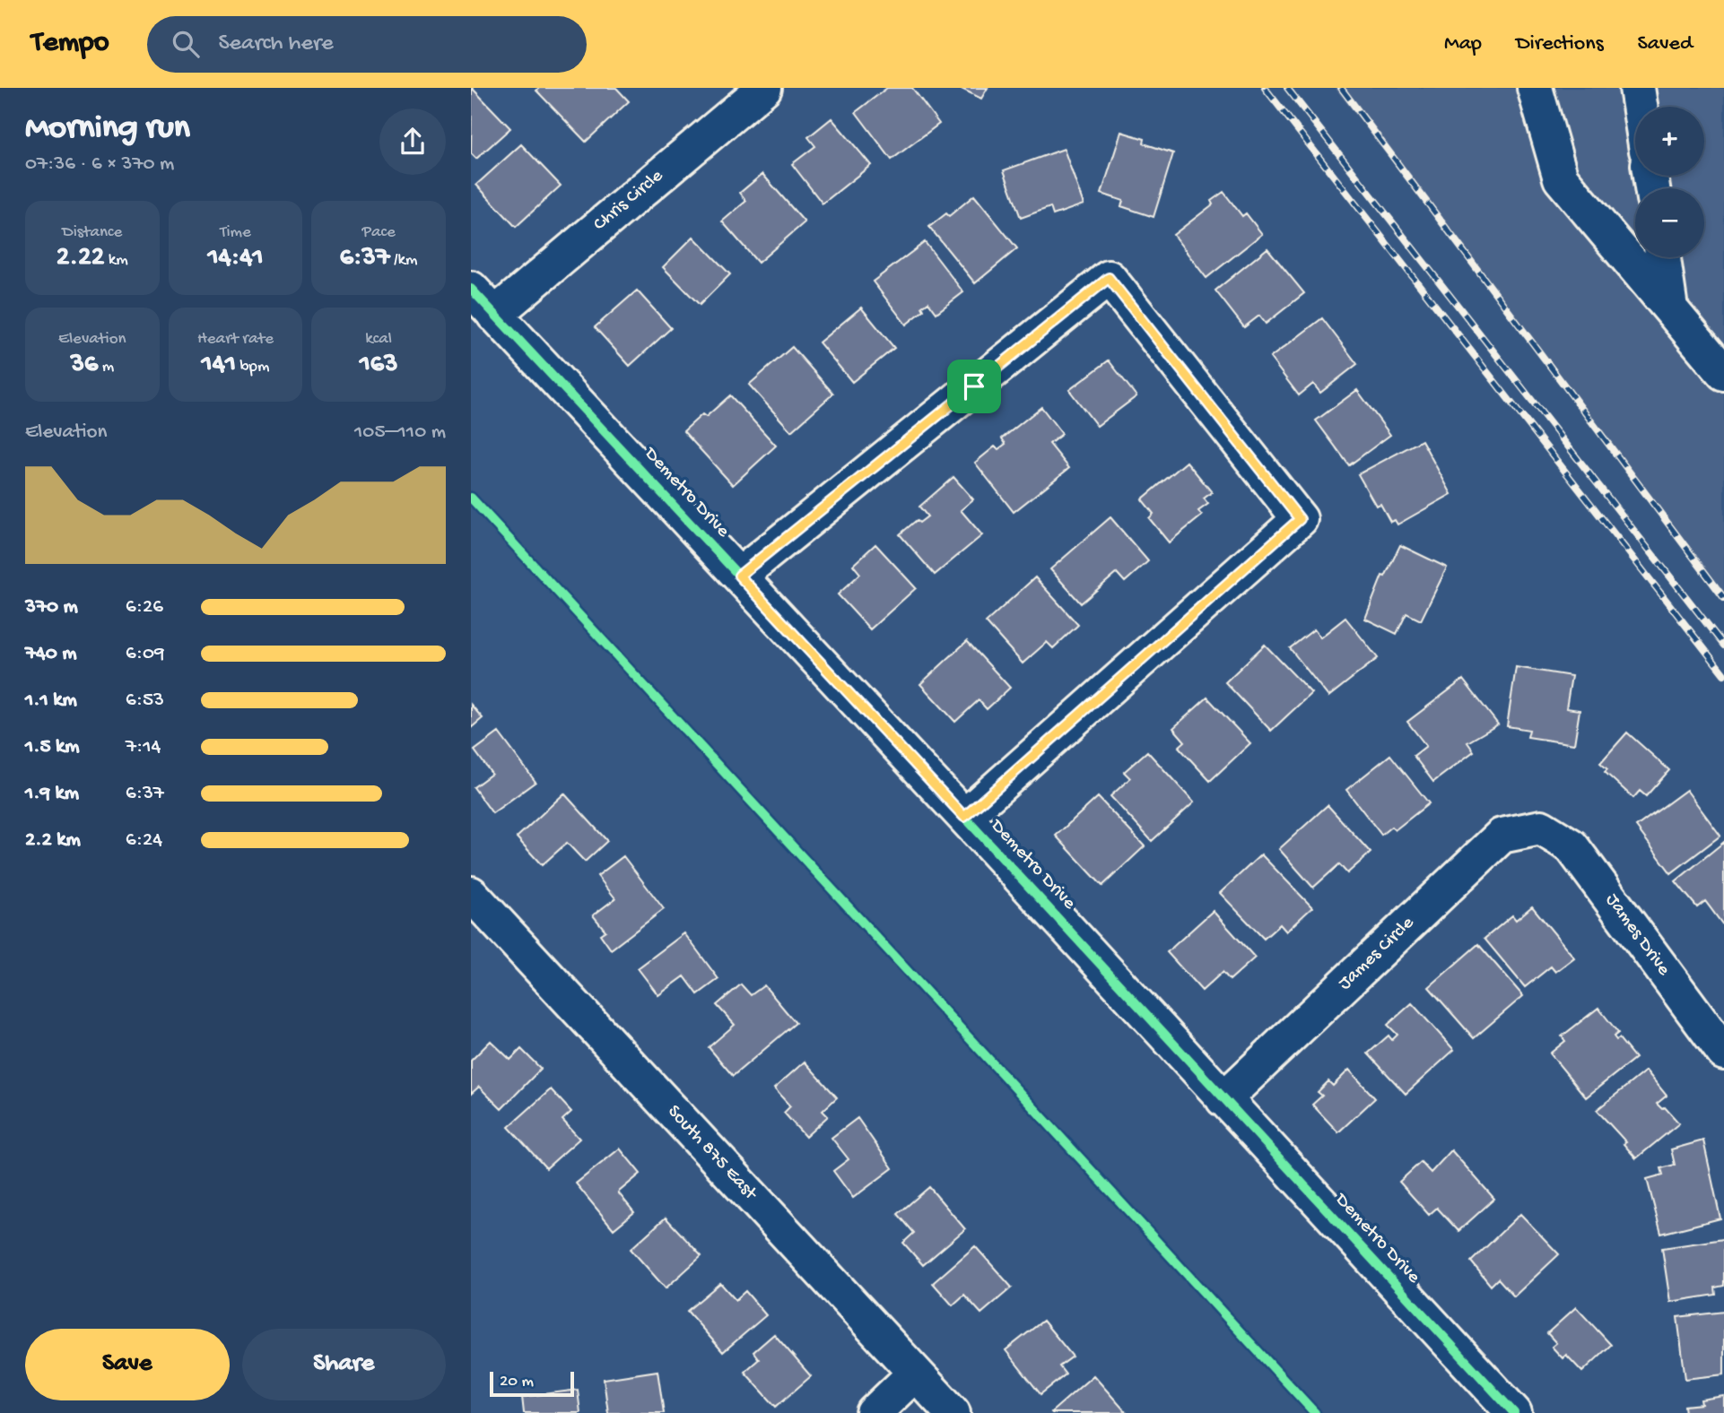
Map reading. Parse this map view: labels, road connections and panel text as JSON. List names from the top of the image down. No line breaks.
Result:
{"streets":{"street":["Chris Circle","Demetro Drive","James Drive","James Circle","South 875 East"]},"crossings":[["Chris Circle","Demetro Drive"],["Demetro Drive","James Circle"],["James Drive","James Circle"]],"scale_bar":"20 m","page":{"header":"Tempo","search":"Search here","nav":["Map","Directions","Saved"],"heading":["Morning run","07:36 · 6 × 370 m"],"map_buttons":["+","−"],"stats":[["Distance","2.22 km"],["Time","14:41"],["Pace","6:37 /km"],["Elevation","36 m"],["Heart rate","141 bpm"],["kcal","163"]],"chart":["Elevation","105–110 m"],"list":[{"name":"370 m","note":"6:26"},{"name":"740 m","note":"6:09"},{"name":"1.1 km","note":"6:53"},{"name":"1.5 km","note":"7:14"},{"name":"1.9 km","note":"6:37"},{"name":"2.2 km","note":"6:24"}],"buttons":["Save","Share"],"scale":"20 m"}}
